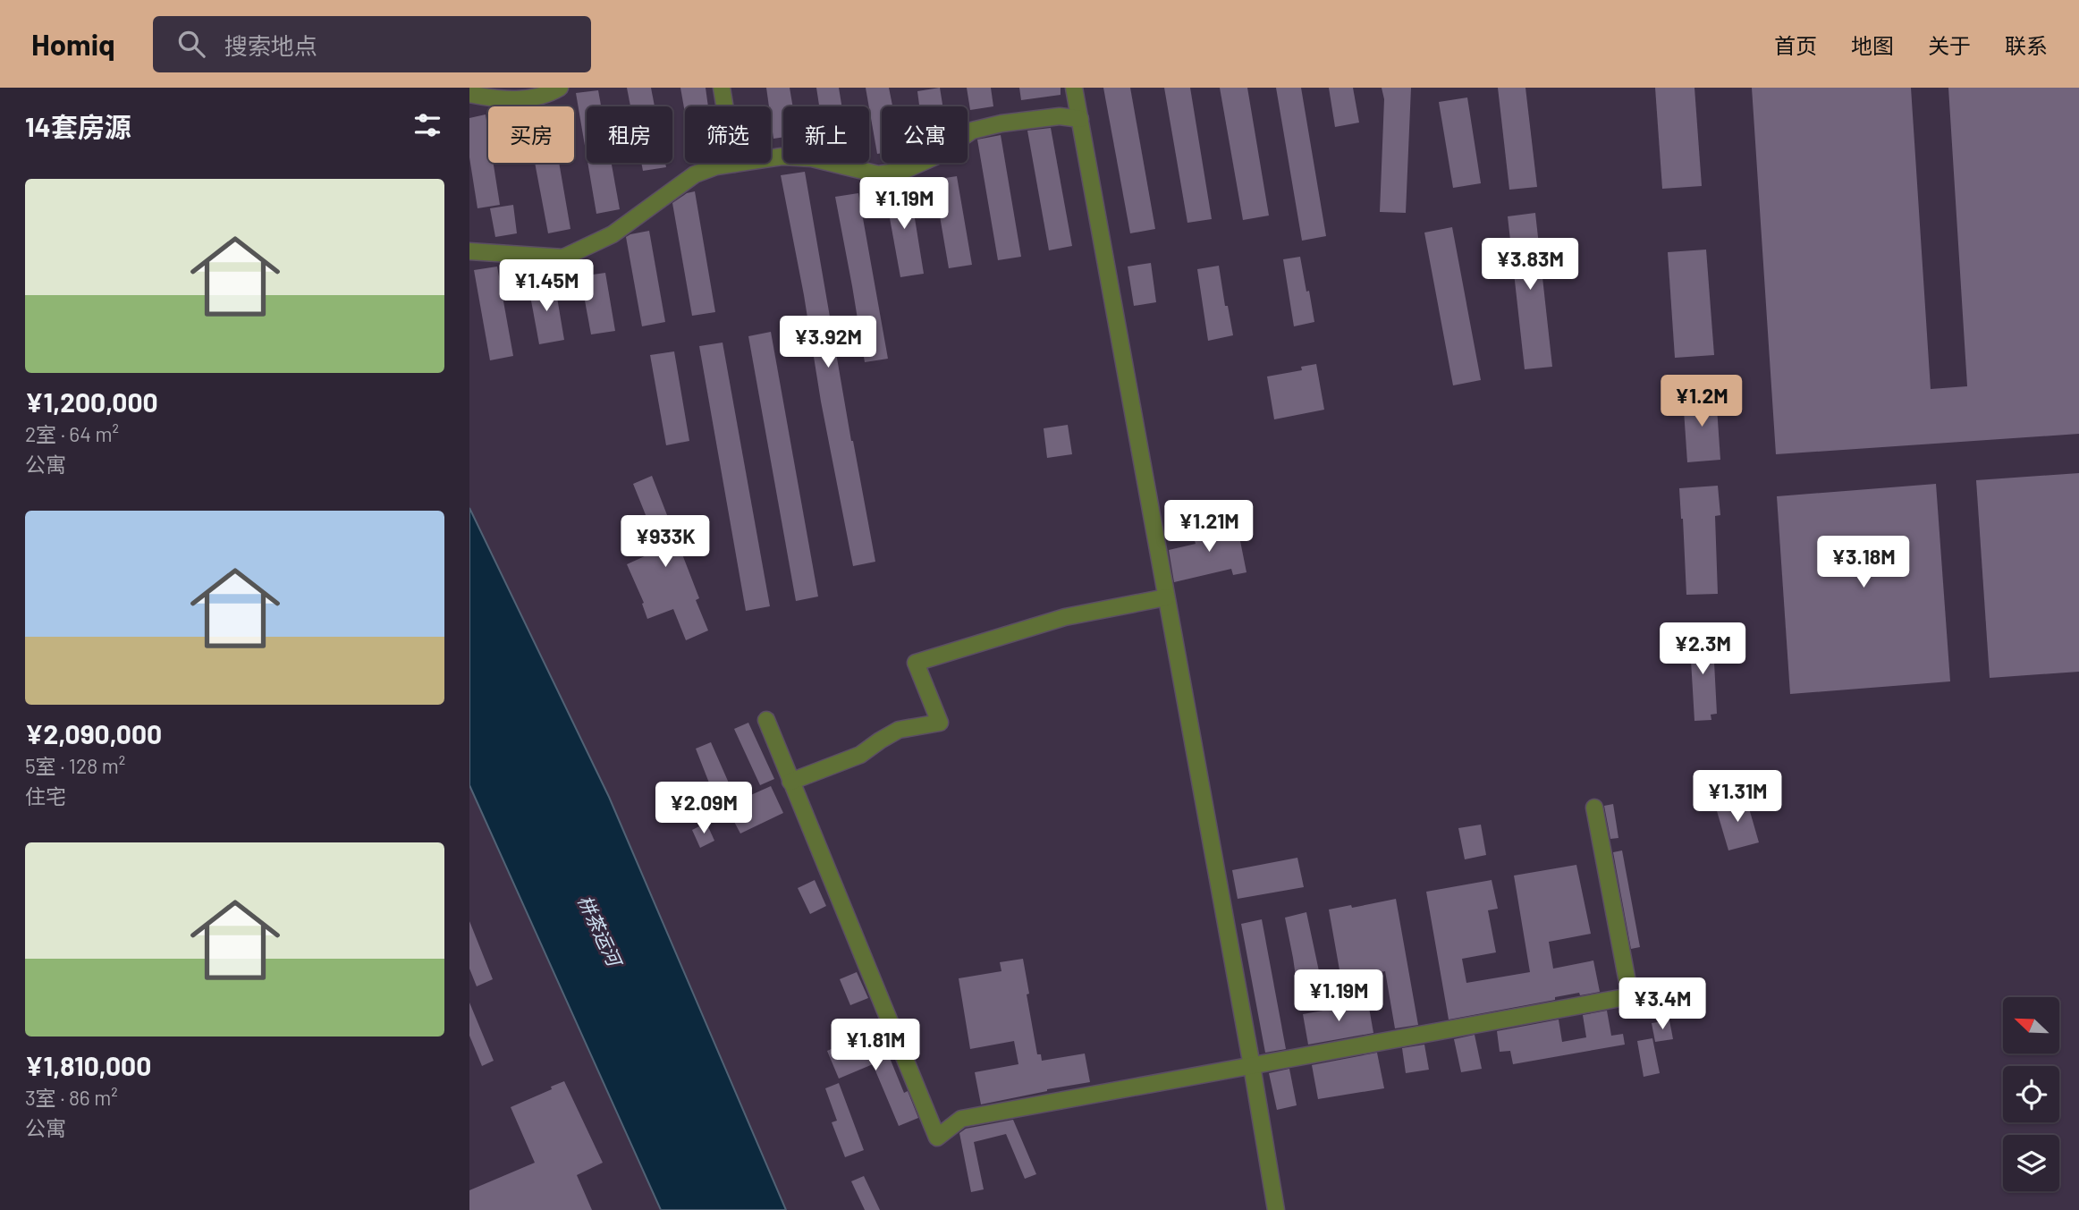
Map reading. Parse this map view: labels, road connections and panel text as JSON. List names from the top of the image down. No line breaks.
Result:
{"water":["栟茶运河"],"north":"top left","page":{"header":"Homiq","search":"搜索地点","nav":["首页","地图","关于","联系"],"heading":"14套房源","chip":["买房","租房","筛选","新上","公寓"],"list":[{"name":"¥1,200,000","note":"2室 · 64 m² · 公寓"},{"name":"¥2,090,000","note":"5室 · 128 m² · 住宅"},{"name":"¥1,810,000","note":"3室 · 86 m² · 公寓"}],"price":["¥1.19M","¥3.83M","¥1.45M","¥3.92M","¥1.2M","¥1.21M","¥933K","¥3.18M","¥2.3M","¥1.31M","¥2.09M","¥1.19M","¥3.4M","¥1.81M"]}}
